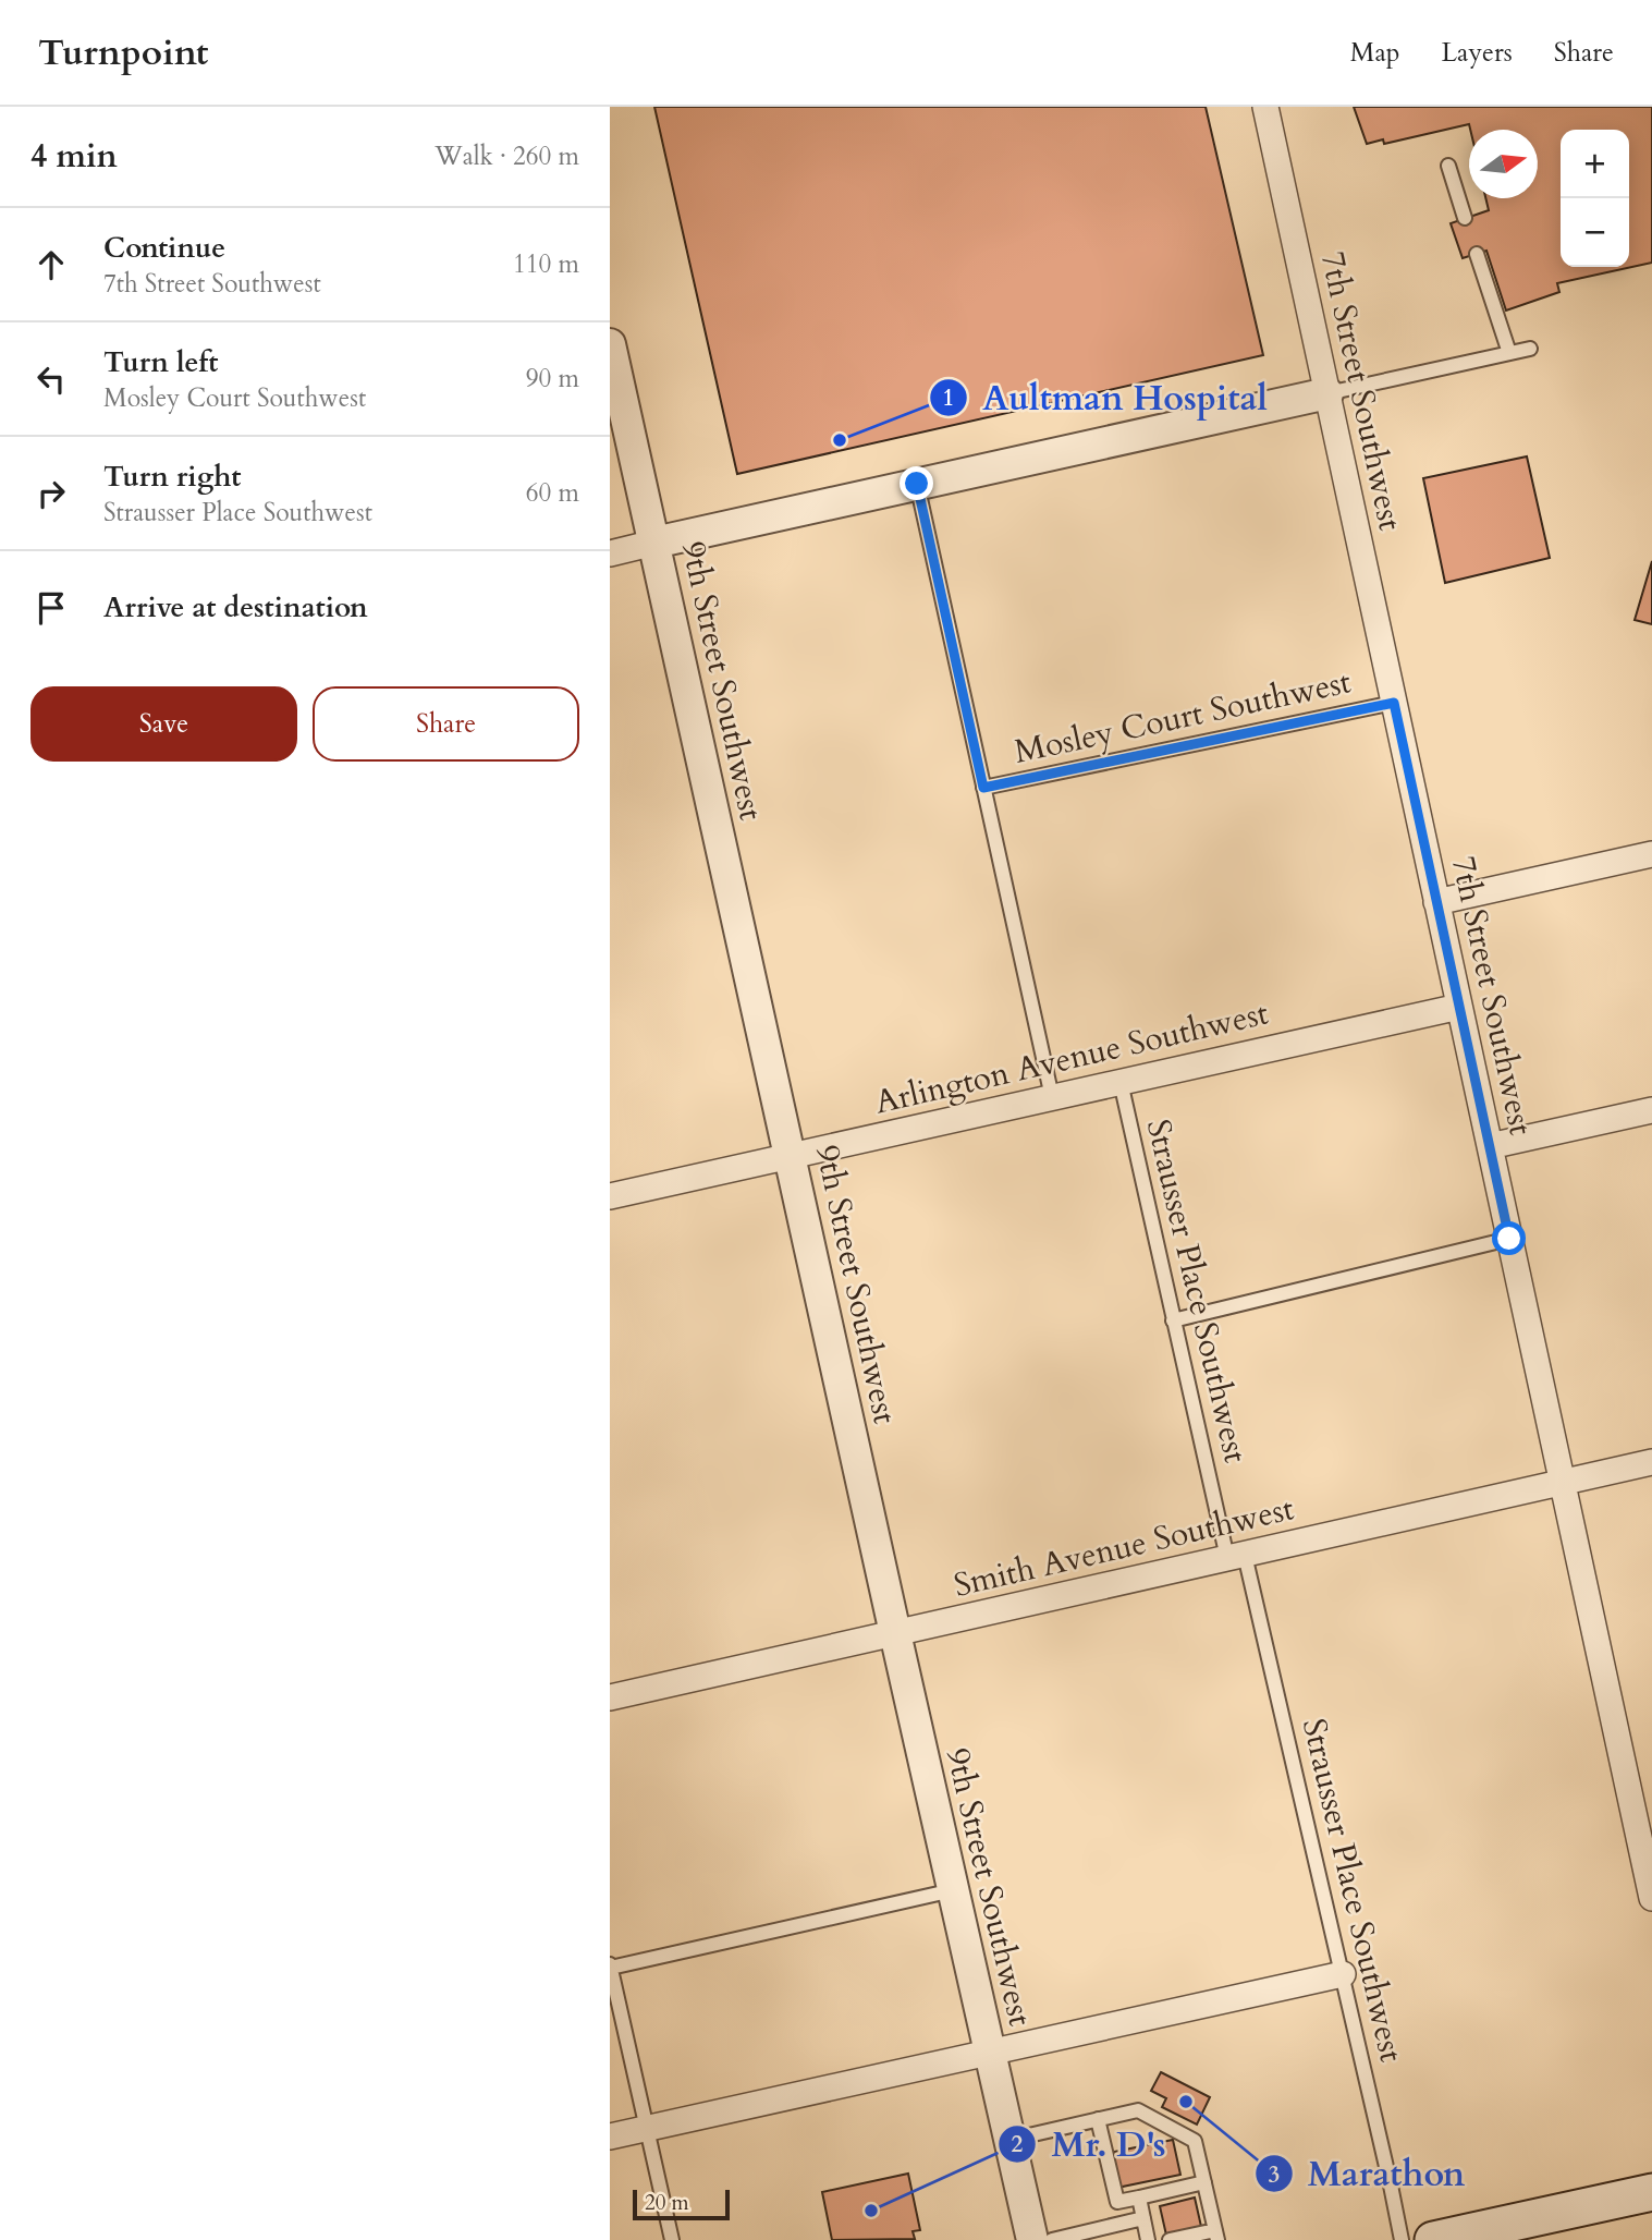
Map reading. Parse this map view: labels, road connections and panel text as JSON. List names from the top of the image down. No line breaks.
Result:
{"streets":{"street":["7th Street Southwest","9th Street Southwest","Arlington Avenue Southwest","Smith Avenue Southwest"],"lane":["Mosley Court Southwest","Strausser Place Southwest"]},"crossings":[["7th Street Southwest","Mosley Court Southwest"],["7th Street Southwest","Arlington Avenue Southwest"],["7th Street Southwest","Smith Avenue Southwest"],["9th Street Southwest","Arlington Avenue Southwest"],["9th Street Southwest","Smith Avenue Southwest"],["Arlington Avenue Southwest","Strausser Place Southwest"],["Strausser Place Southwest","Smith Avenue Southwest"]],"places":["Aultman Hospital","Marathon","Mr. D's"],"scale_bar":"20 m","north":"right","page":{"header":"Turnpoint","nav":["Map","Layers","Share"],"heading":["4 min","Walk · 260 m"],"map_buttons":["+","−"],"list":[["Continue","7th Street Southwest","110 m"],["Turn left","Mosley Court Southwest","90 m"],["Turn right","Strausser Place Southwest","60 m"],"Arrive at destination"],"buttons":["Save","Share"],"scale":"20 m"}}
